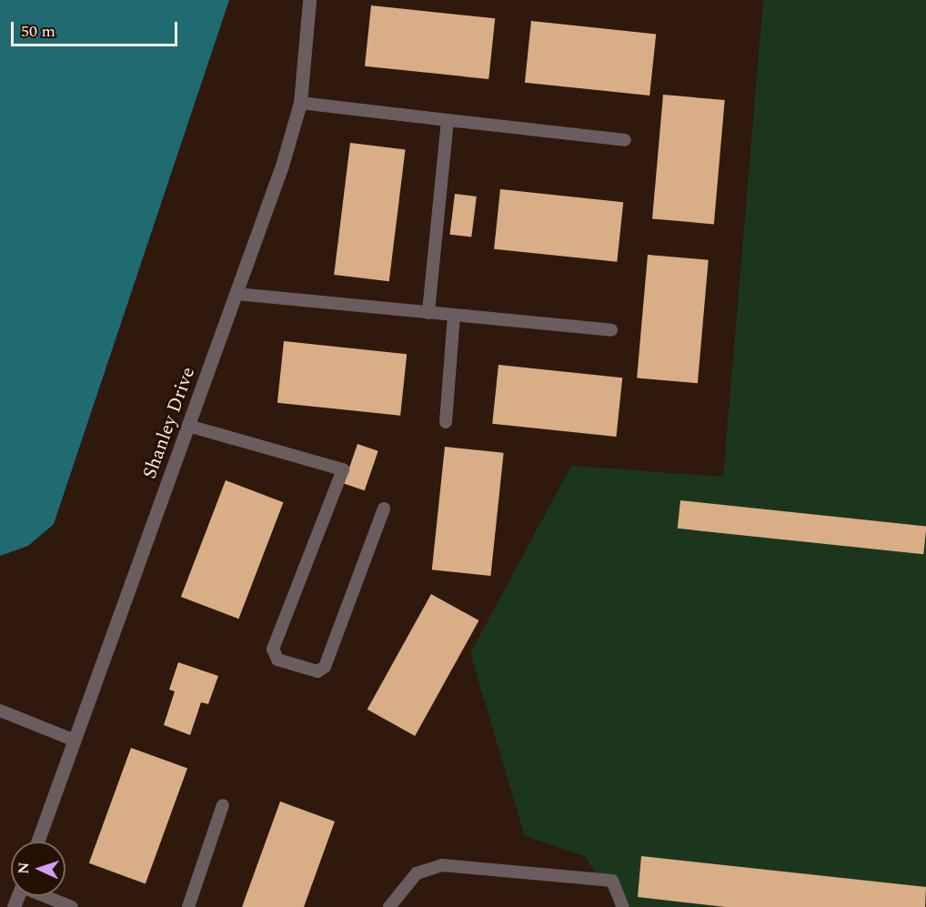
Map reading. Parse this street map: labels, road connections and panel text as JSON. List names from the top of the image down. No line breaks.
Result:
{"streets":{"street":["Shanley Drive"]},"scale_bar":"50 m","north":"left"}
